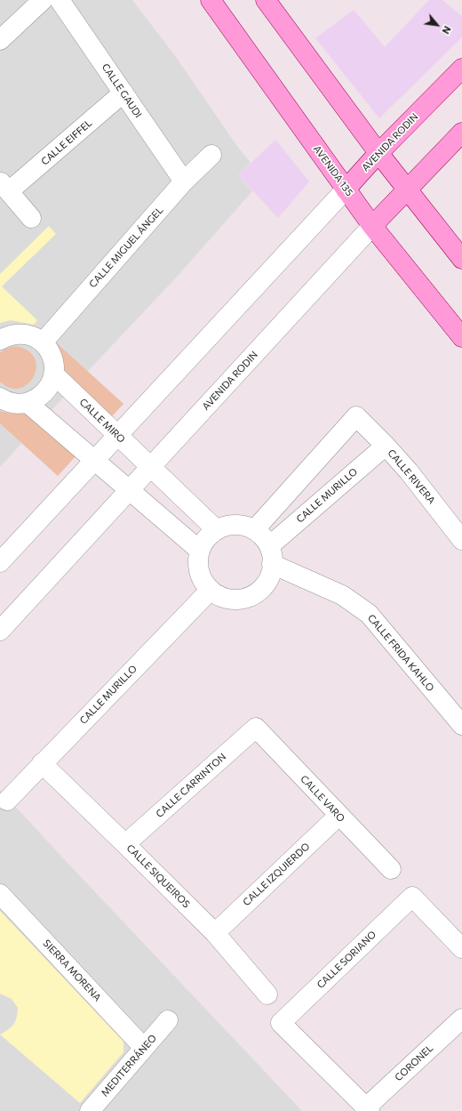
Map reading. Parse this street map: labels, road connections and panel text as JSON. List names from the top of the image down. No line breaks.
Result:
{"streets":{"main road":["AVENIDA RODIN","AVENIDA 135"],"street":["CALLE GAUDI","CALLE EIFFEL","CALLE MIGUEL ÁNGEL","CALLE MIRO","CALLE RIVERA","CALLE MURILLO","CALLE FRIDA KAHLO","CALLE CARRINTON","CALLE VARO","CALLE IZQUIERDO","CALLE SIQUEIROS","CALLE SORIANO","SIERRA MORENA","CORONEL","MEDITERRÁNEO"]},"crossings":[["CALLE GAUDI","CALLE EIFFEL"],["CALLE GAUDI","CALLE MIGUEL ÁNGEL"],["AVENIDA RODIN","AVENIDA 135"],["AVENIDA RODIN","CALLE MIRO"],["CALLE RIVERA","CALLE MURILLO"],["CALLE RIVERA","CALLE FRIDA KAHLO"],["CALLE MURILLO","CALLE FRIDA KAHLO"],["CALLE MURILLO","CALLE SIQUEIROS"],["CALLE CARRINTON","CALLE VARO"],["CALLE CARRINTON","CALLE SIQUEIROS"],["CALLE VARO","CALLE IZQUIERDO"],["CALLE IZQUIERDO","CALLE SIQUEIROS"],["CALLE SORIANO","CORONEL"],["SIERRA MORENA","MEDITERRÁNEO"]],"north":"bottom right"}
